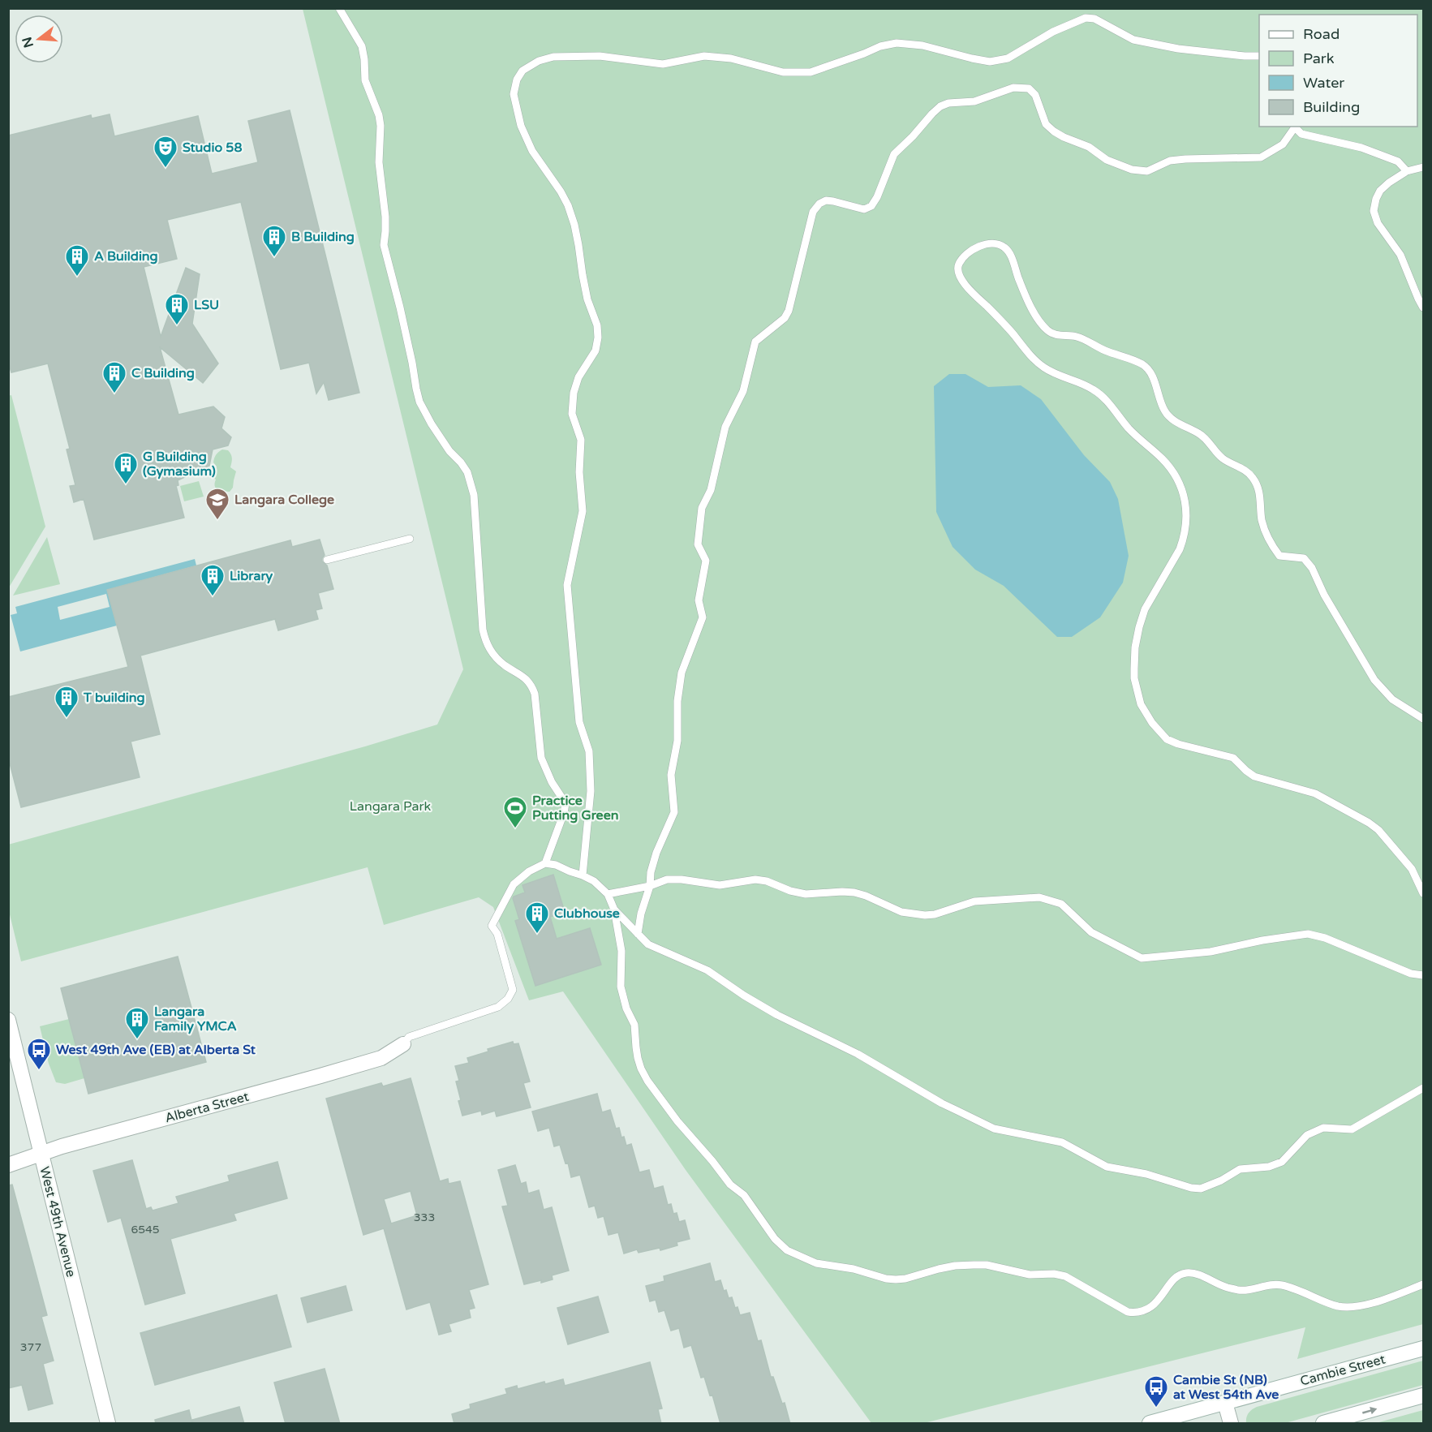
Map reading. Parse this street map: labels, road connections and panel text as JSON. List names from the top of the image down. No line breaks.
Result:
{"streets":{"street":["Alberta Street","West 49th Avenue","Cambie Street"]},"crossings":[["Alberta Street","West 49th Avenue"]],"parks":["Langara Park"],"places":{"theatre":["Studio 58"],"building":["B Building","A Building","LSU","C Building","G Building (Gymasium)","Library","T building","Clubhouse","Langara Family YMCA"],"school or university":["Langara College"],"sports":["Practice Putting Green"],"bus stop":["West 49th Ave (EB) at Alberta St","Cambie St (NB) at West 54th Ave"]},"house_numbers":["333","6545","377"],"legend":["Road","Park","Water","Building"],"north":"left"}
